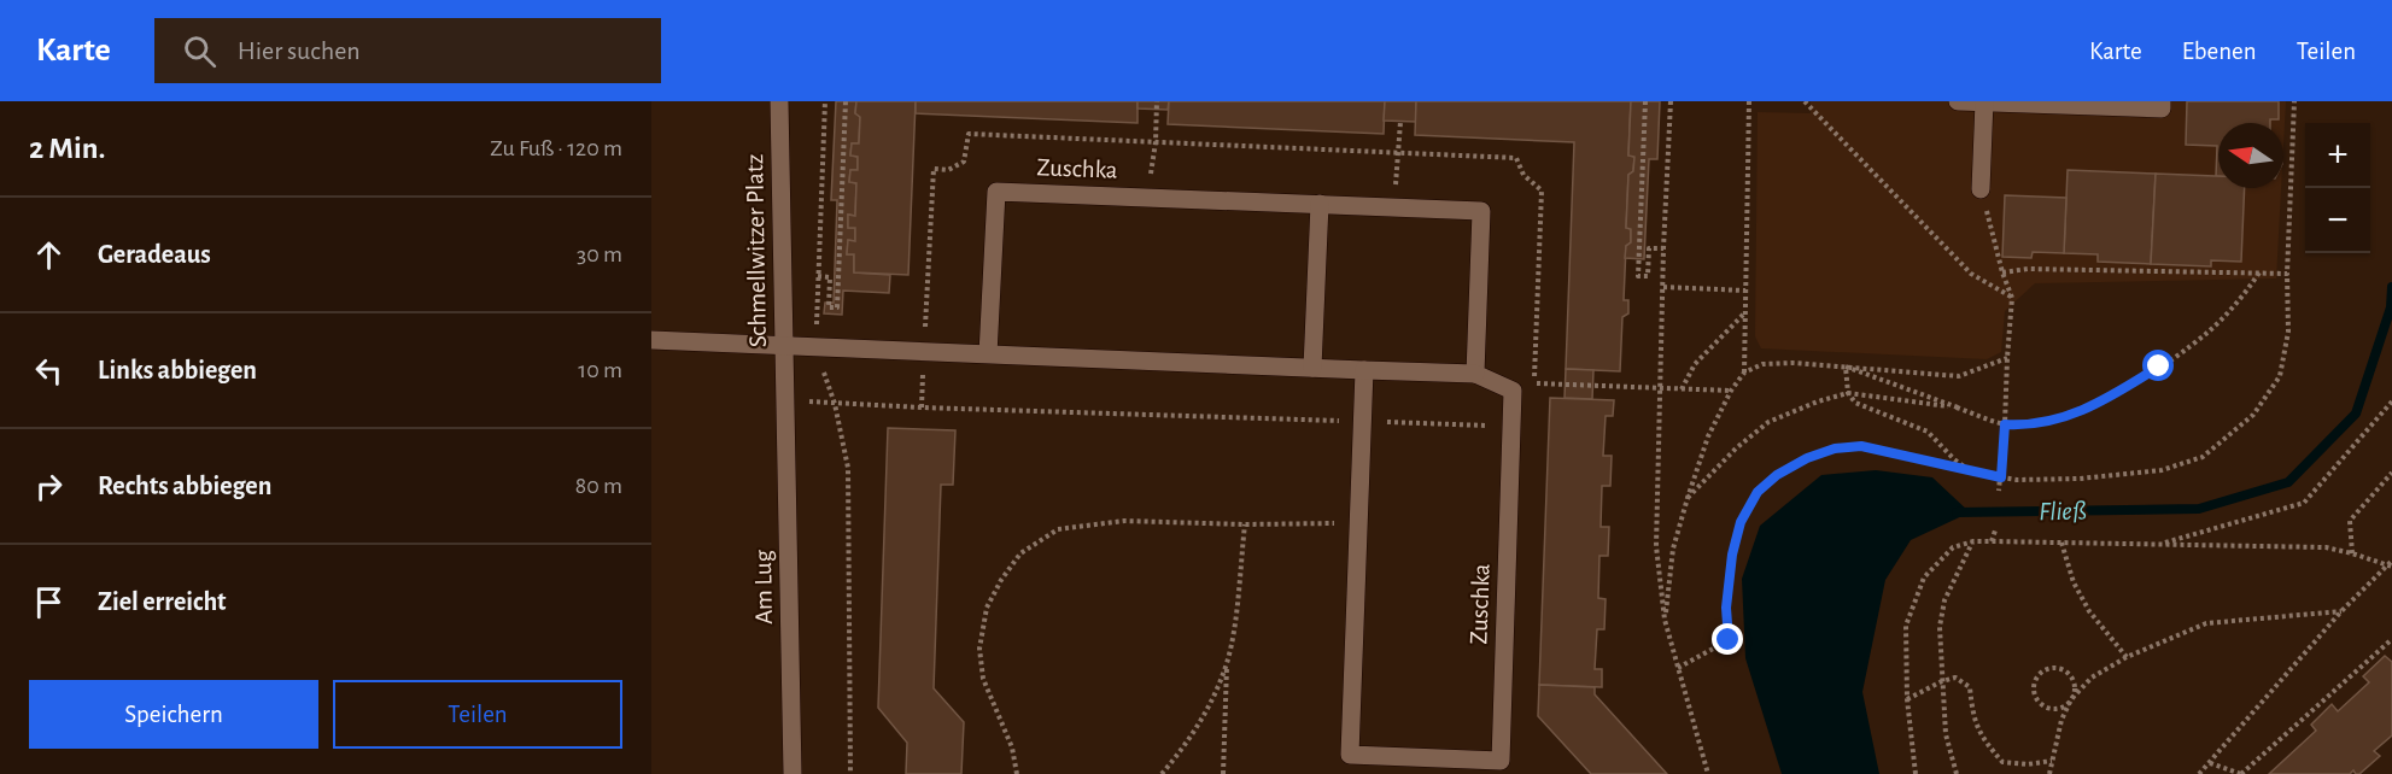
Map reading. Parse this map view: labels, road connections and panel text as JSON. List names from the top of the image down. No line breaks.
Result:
{"streets":{"street":["Zuschka","Schmellwitzer Platz","Am Lug"]},"crossings":[["Schmellwitzer Platz","Am Lug"]],"water":["Fließ"],"north":"left","page":{"header":"Karte","search":"Hier suchen","nav":["Karte","Ebenen","Teilen"],"heading":["2 Min.","Zu Fuß · 120 m"],"map_buttons":["+","−"],"list":[["Geradeaus","30 m"],["Links abbiegen","10 m"],["Rechts abbiegen","80 m"],"Ziel erreicht"],"buttons":["Speichern","Teilen"]}}
